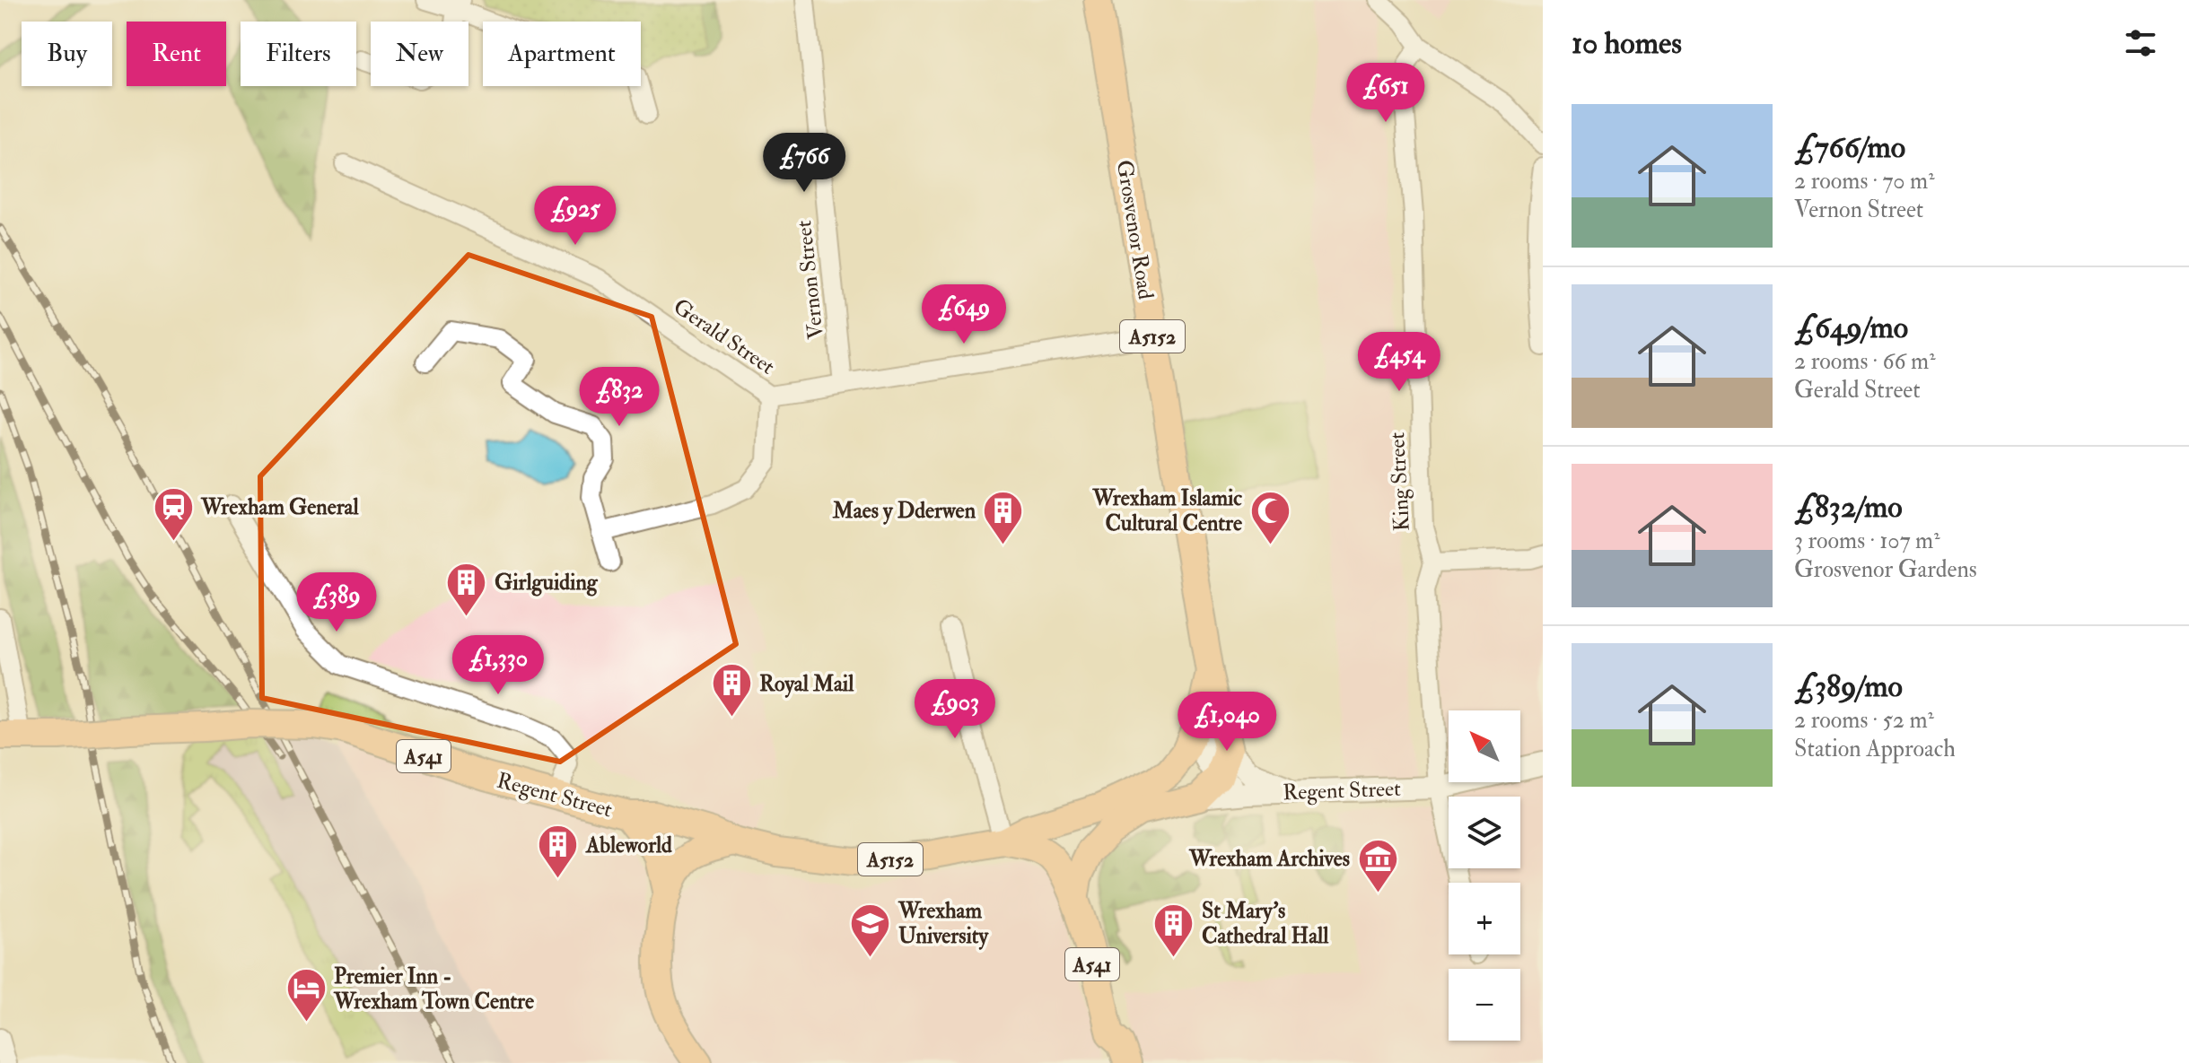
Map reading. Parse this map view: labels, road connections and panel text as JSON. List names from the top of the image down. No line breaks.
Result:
{"streets":{"main road":["Grosvenor Road","A5152","A541","Regent Street"],"street":["Vernon Street","Gerald Street","King Street"]},"crossings":[["Grosvenor Road","Gerald Street"],["Grosvenor Road","Regent Street"],["Vernon Street","Gerald Street"],["King Street","Regent Street"],["A541","Regent Street"]],"places":{"station":["Wrexham General"],"building":["Maes y Dderwen","Girlguiding","Royal Mail","Ableworld","St Mary's Cathedral Hall"],"mosque":["Wrexham Islamic Cultural Centre"],"museum":["Wrexham Archives"],"school or university":["Wrexham University"],"hotel":["Premier Inn - Wrexham Town Centre"]},"north":"top left","page":{"heading":"10 homes","chip":["Buy","Rent","Filters","New","Apartment"],"price":["£651","£766","£925","£649","£454","£832","£389","£1,330","£903","£1,040"],"list":[{"name":"£766/mo","note":"2 rooms · 70 m² · Vernon Street"},{"name":"£649/mo","note":"2 rooms · 66 m² · Gerald Street"},{"name":"£832/mo","note":"3 rooms · 107 m² · Grosvenor Gardens"},{"name":"£389/mo","note":"2 rooms · 52 m² · Station Approach"}],"map_buttons":["+","−"]}}
